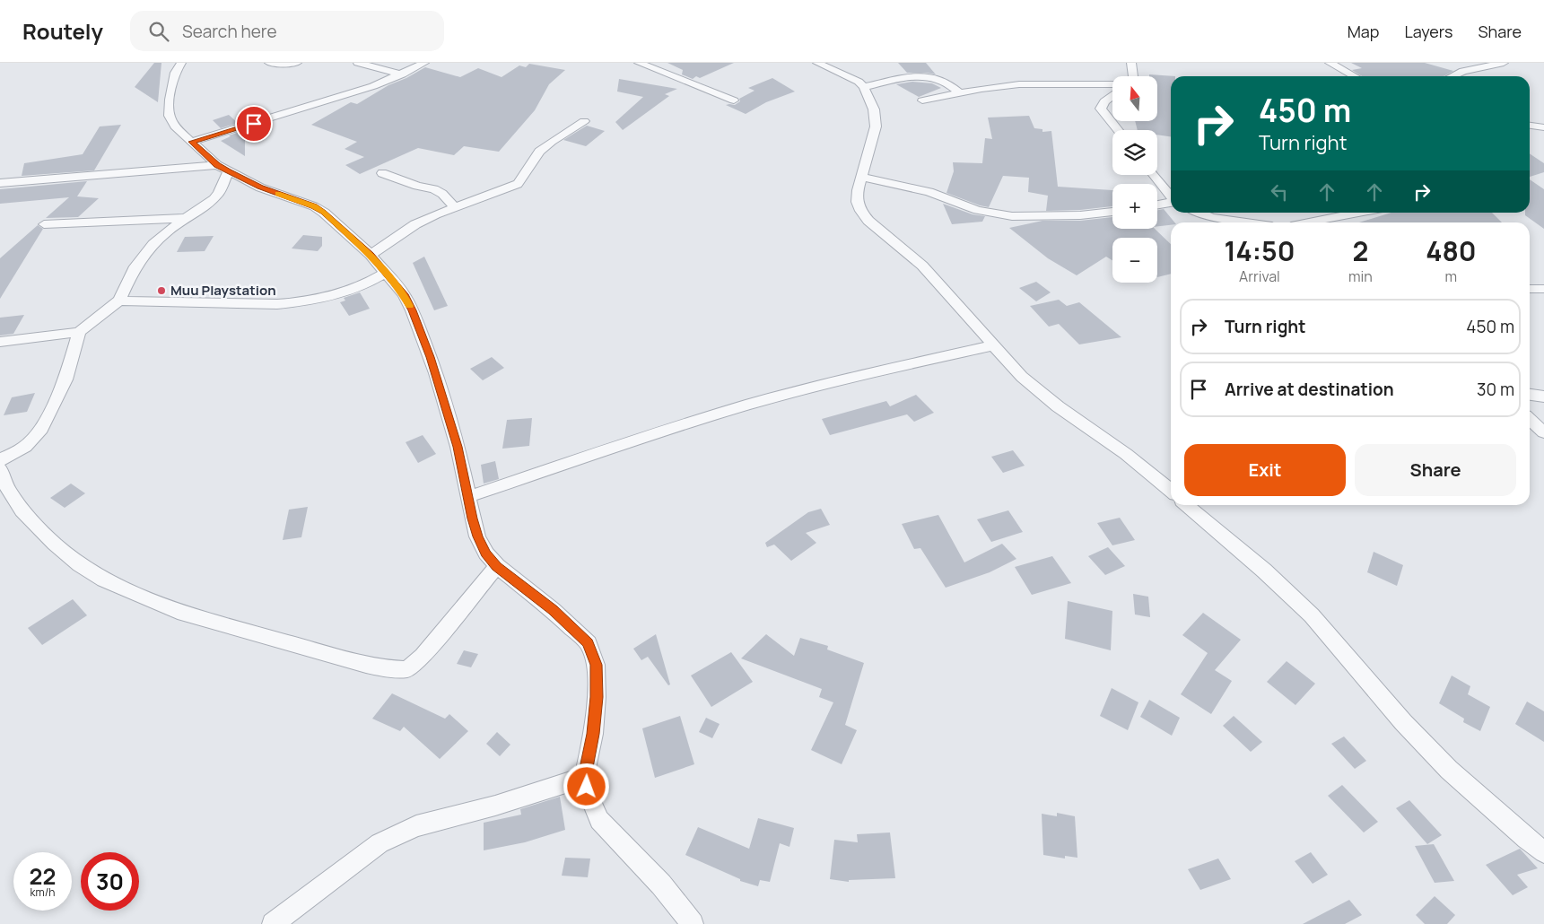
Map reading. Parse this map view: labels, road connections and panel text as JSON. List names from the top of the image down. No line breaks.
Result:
{"places":["Muu Playstation"],"north":"top","page":{"header":"Routely","search":"Search here","nav":["Map","Layers","Share"],"map_buttons":["+","−"],"turn":["450 m","Turn right"],"eta":["14:50","Arrival","2","min","480","m"],"list":[{"name":"Turn right","value":"450 m"},{"name":"Arrive at destination","value":"30 m"}],"buttons":["Exit","Share"],"speed":"22 km/h","limit":"30"}}
